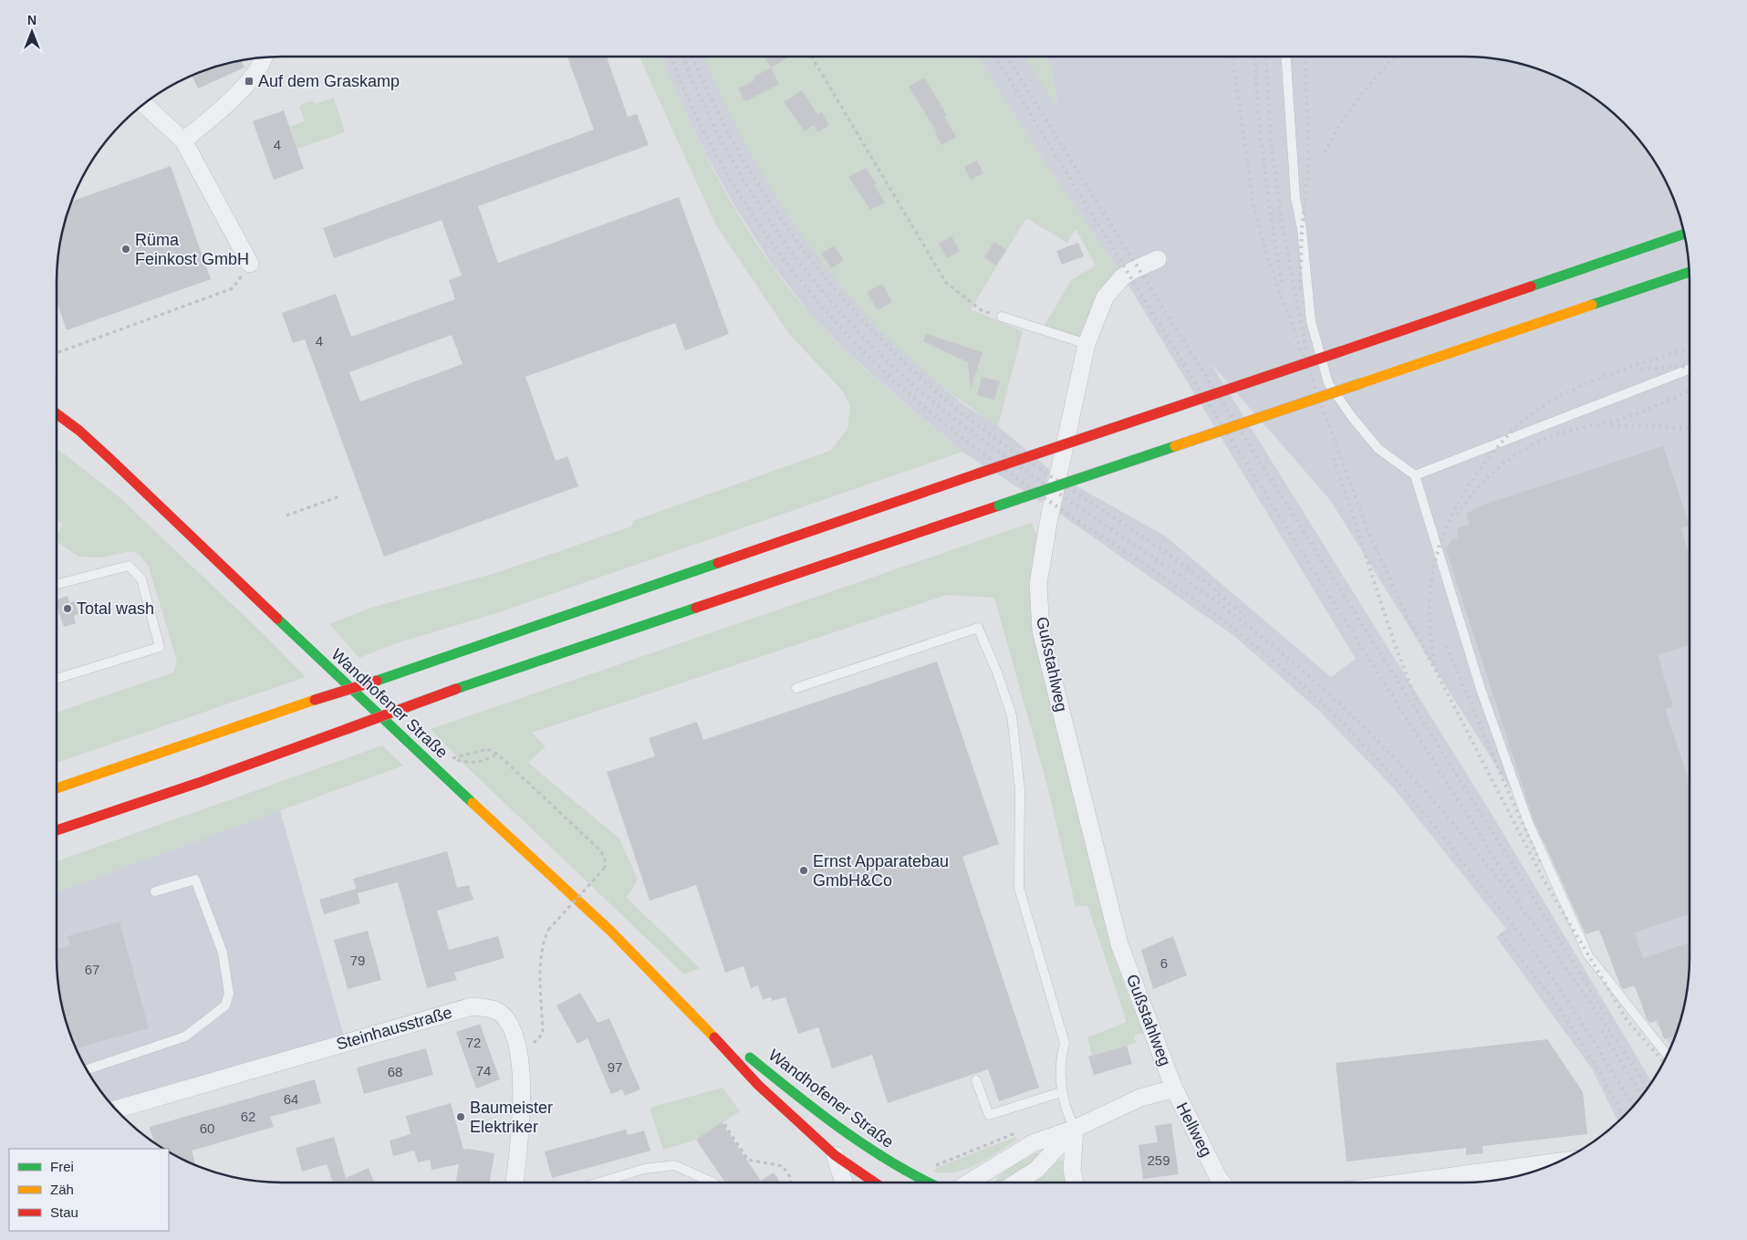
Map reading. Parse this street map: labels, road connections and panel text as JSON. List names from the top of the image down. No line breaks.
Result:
{"streets":{"main road":["Wandhofener Straße"],"street":["Gußstahlweg","Steinhausstraße","Hellweg"]},"crossings":[["Gußstahlweg","Hellweg"]],"places":{"transit":["Auf dem Graskamp"],"other":["Rüma Feinkost GmbH","Total wash","Ernst Apparatebau GmbH&Co","Baumeister Elektriker"]},"house_numbers":["4","4","79","6","67","72","97","74","68","64","62","60","259"],"legend":["Frei","Zäh","Stau"],"north":"top"}
